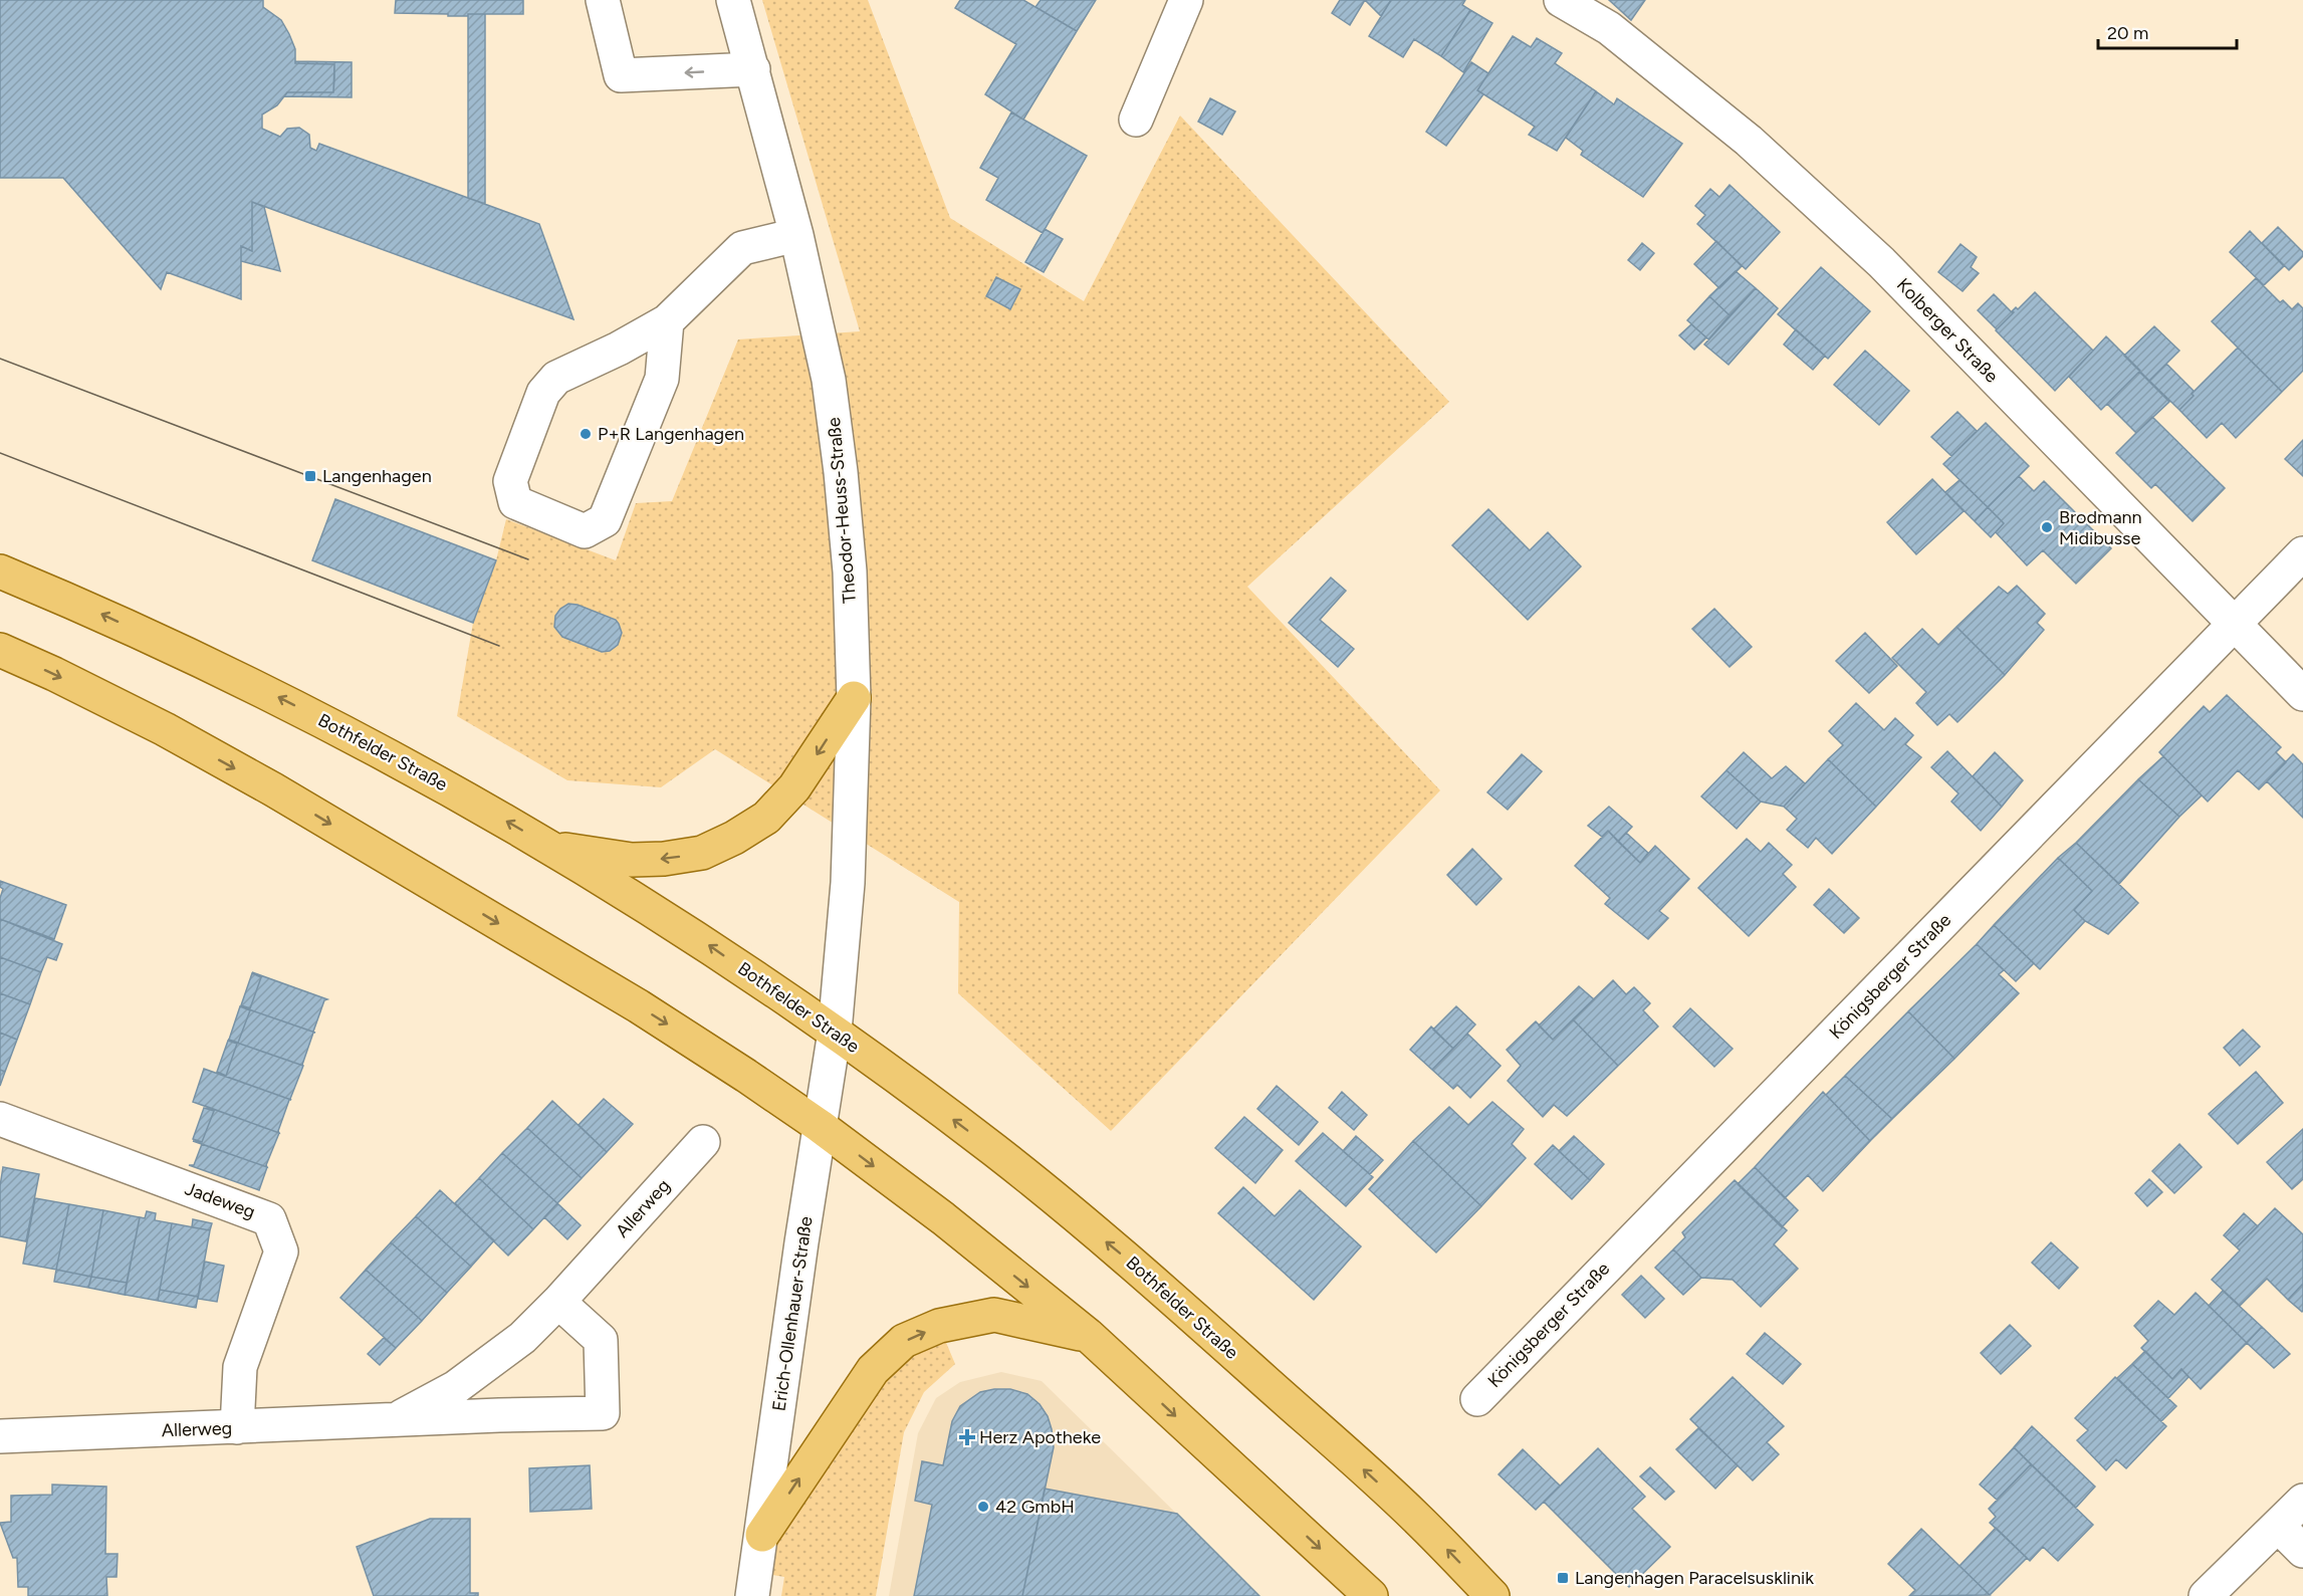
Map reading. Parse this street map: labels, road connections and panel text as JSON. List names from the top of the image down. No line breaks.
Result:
{"streets":{"main road":["Bothfelder Straße"],"street":["Kolberger Straße","Theodor-Heuss-Straße","Königsberger Straße","Jadeweg","Allerweg","Erich-Ollenhauer-Straße"]},"crossings":[["Kolberger Straße","Königsberger Straße"],["Theodor-Heuss-Straße","Bothfelder Straße"],["Theodor-Heuss-Straße","Erich-Ollenhauer-Straße"],["Bothfelder Straße","Erich-Ollenhauer-Straße"],["Jadeweg","Allerweg"]],"places":{"other":["P+R Langenhagen","Brodmann Midibusse","42 GmbH"],"transit":["Langenhagen","Langenhagen Paracelsusklinik"],"health":["Herz Apotheke"]},"scale_bar":"20 m"}
